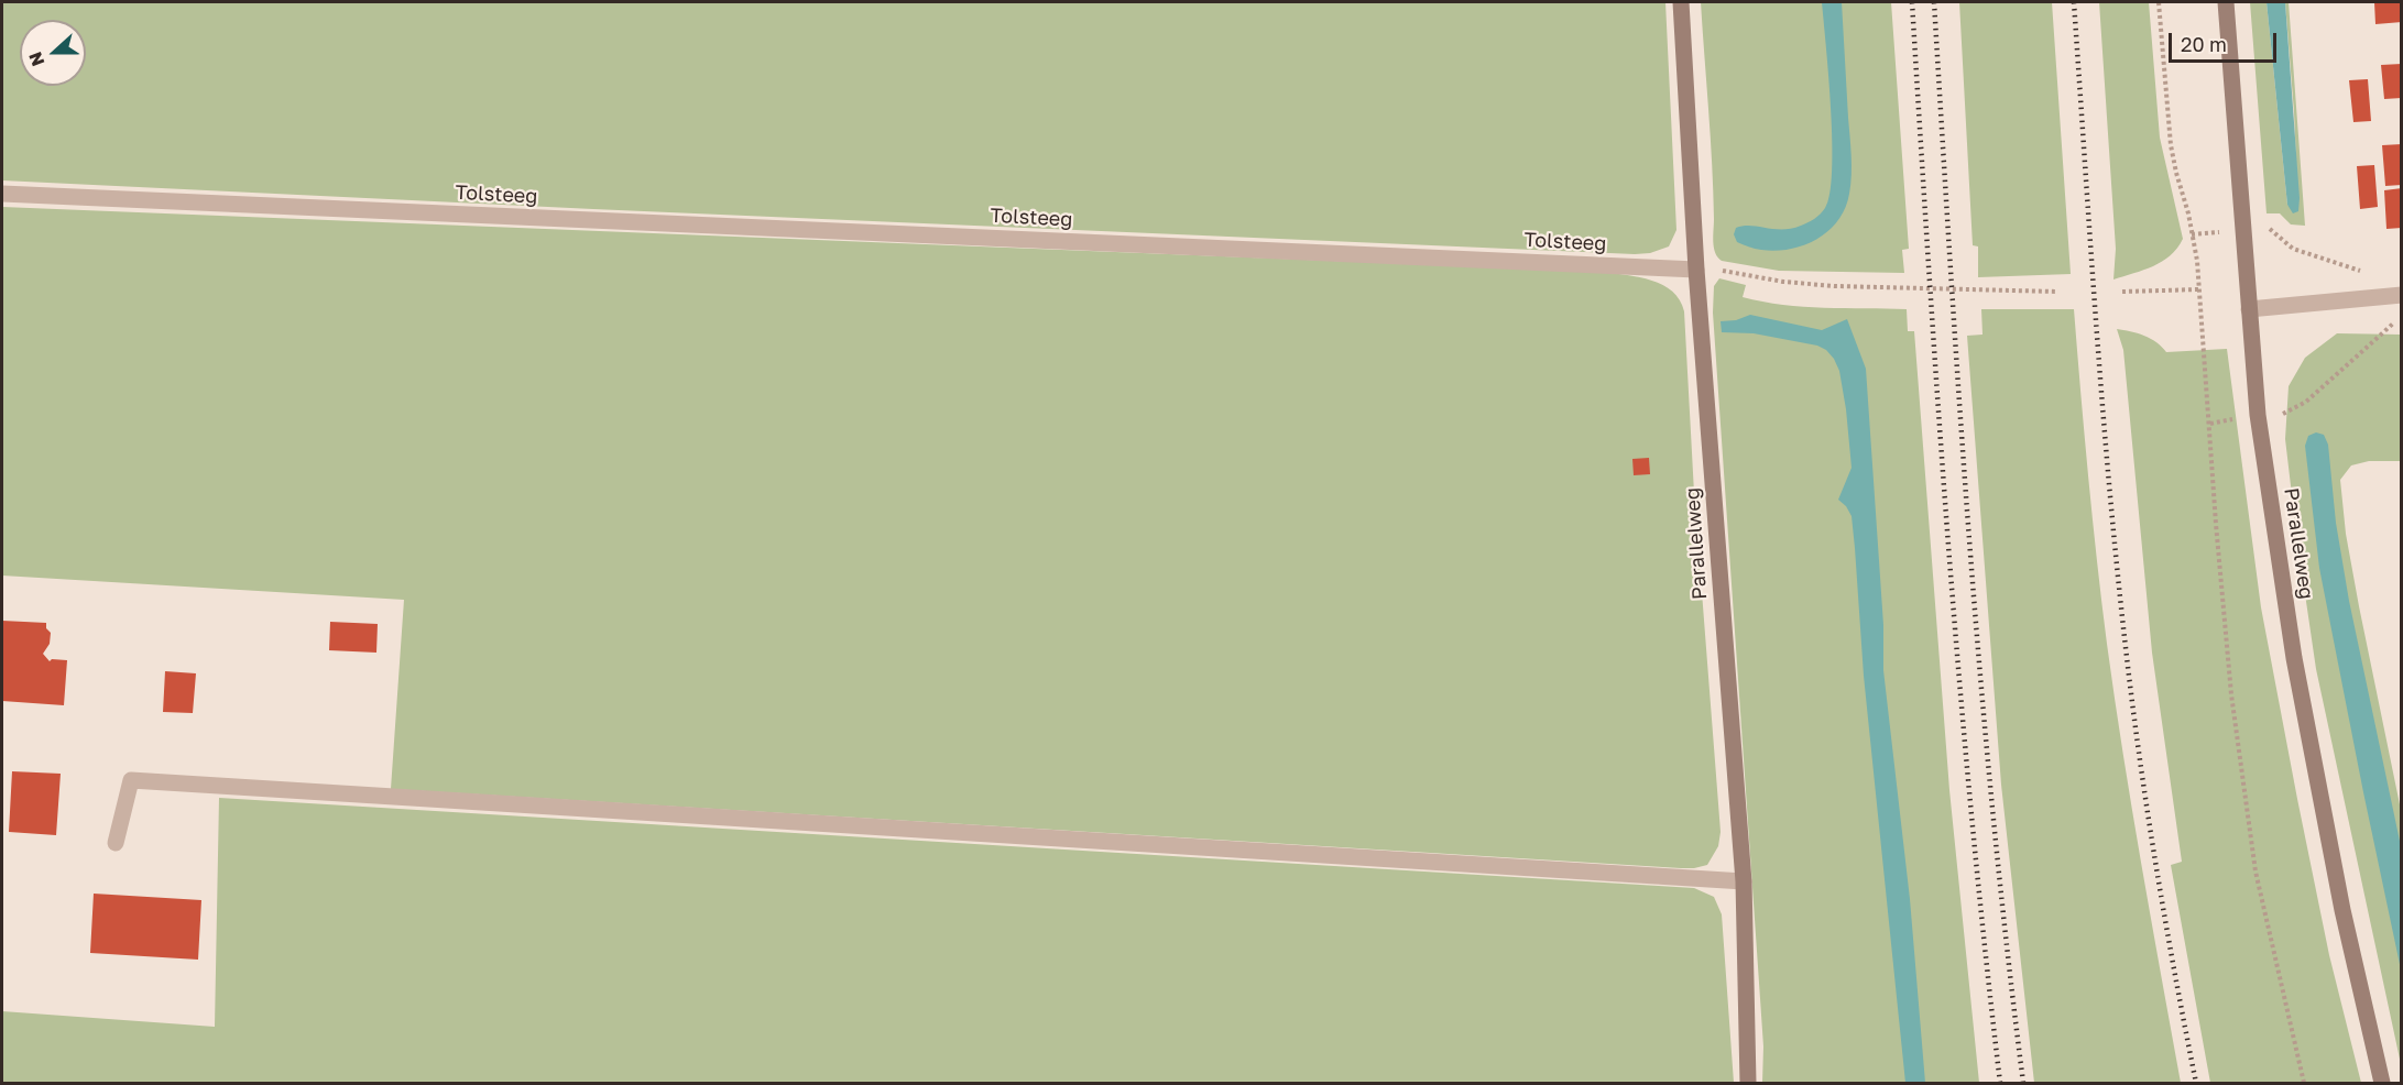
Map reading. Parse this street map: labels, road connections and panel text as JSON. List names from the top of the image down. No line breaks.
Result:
{"streets":{"main road":["Parallelweg"],"street":["Tolsteeg"]},"crossings":[["Tolsteeg","Parallelweg"]],"scale_bar":"20 m","north":"left"}
